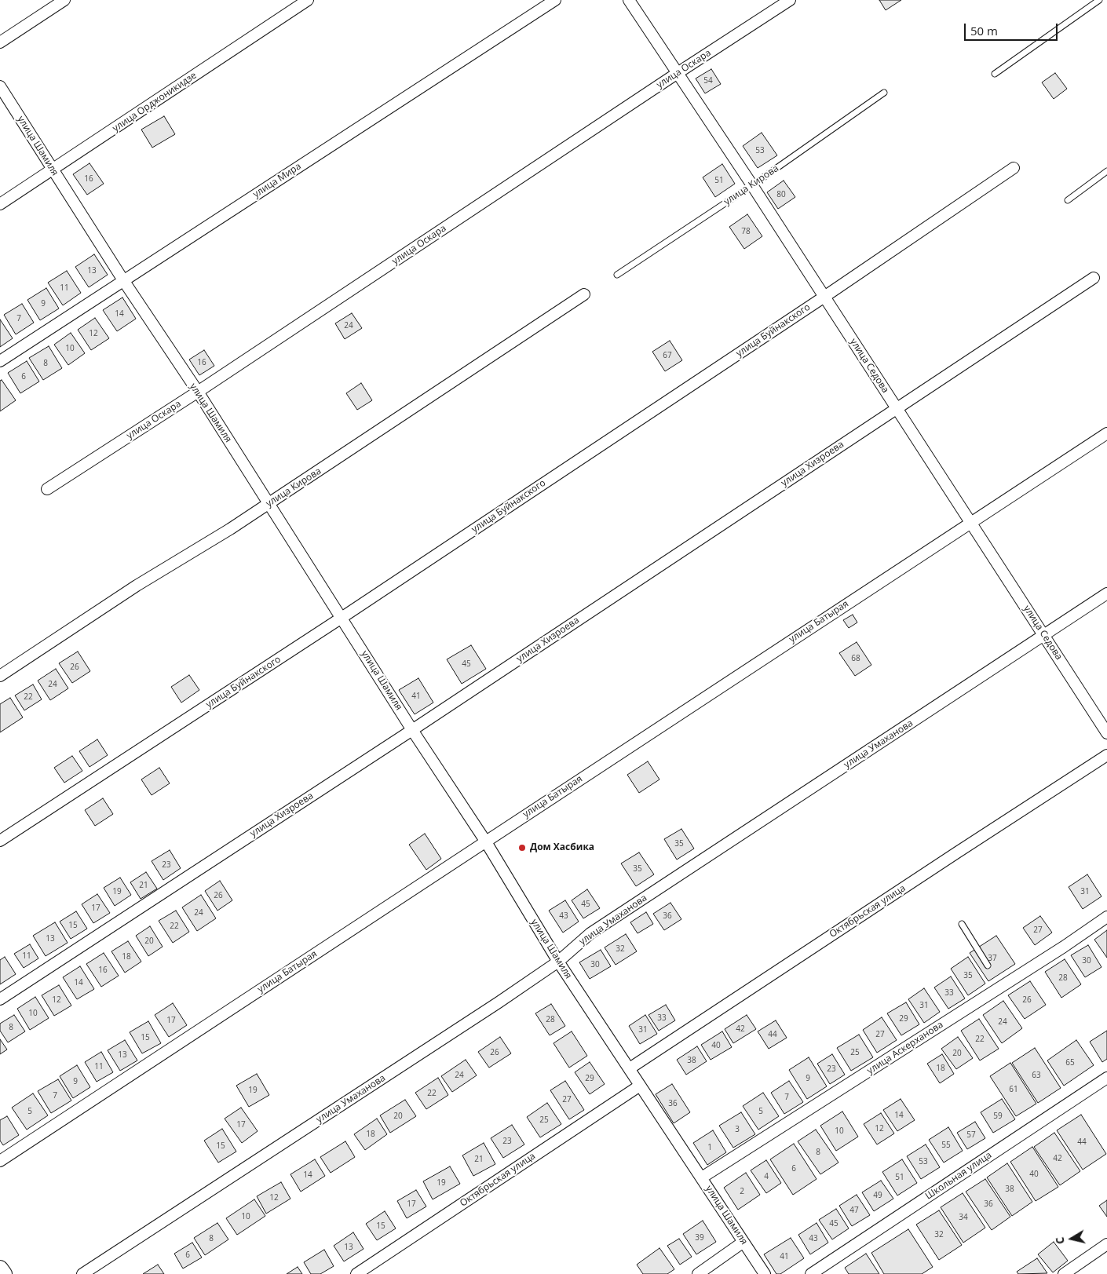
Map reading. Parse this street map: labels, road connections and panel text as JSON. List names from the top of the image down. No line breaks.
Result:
{"streets":{"street":["улица Оскара","улица Орджоникидзе","улица Шамиля","улица Мира","улица Кирова","улица Буйнакского","улица Седова","улица Хизроева","улица Батырая","улица Умаханова","Октябрьская улица","улица Аскерханова","Школьная улица"]},"crossings":[["улица Оскара","улица Шамиля"],["улица Оскара","улица Седова"],["улица Орджоникидзе","улица Шамиля"],["улица Шамиля","улица Мира"],["улица Шамиля","улица Кирова"],["улица Шамиля","улица Буйнакского"],["улица Шамиля","улица Хизроева"],["улица Шамиля","улица Батырая"],["улица Шамиля","улица Умаханова"],["улица Шамиля","Октябрьская улица"],["улица Шамиля","улица Аскерханова"],["улица Кирова","улица Седова"],["улица Буйнакского","улица Седова"],["улица Седова","улица Хизроева"],["улица Седова","улица Батырая"],["улица Седова","улица Умаханова"]],"places":["Дом Хасбика"],"house_numbers":["54","53","16","51","80","78","13","11","9","14","7","24","12","10","67","16","8","6","68","45","26","24","41","22","35","23","35","21","19","31","26","45","17","24","43","36","15","22","27","13","20","32","11","18","37","30","30","16","35","28","14","33","12","26","31","10","33","29","28","17","24","8","42","31","44","27","15","22","40","26","25","20","13","38","65","11","18","23","24","63","29","9","9","61","19","22","7","7","27","36","5","5","14","20","59","25","17","12","3","10","18","57","23","44","55","15","1","8","42","21","53","6","40","14","4","51","19","38","2","49","12","17","36","47","10","34","45","15","32","39","8","43","13","6","41"],"scale_bar":"50 m","north":"left"}
